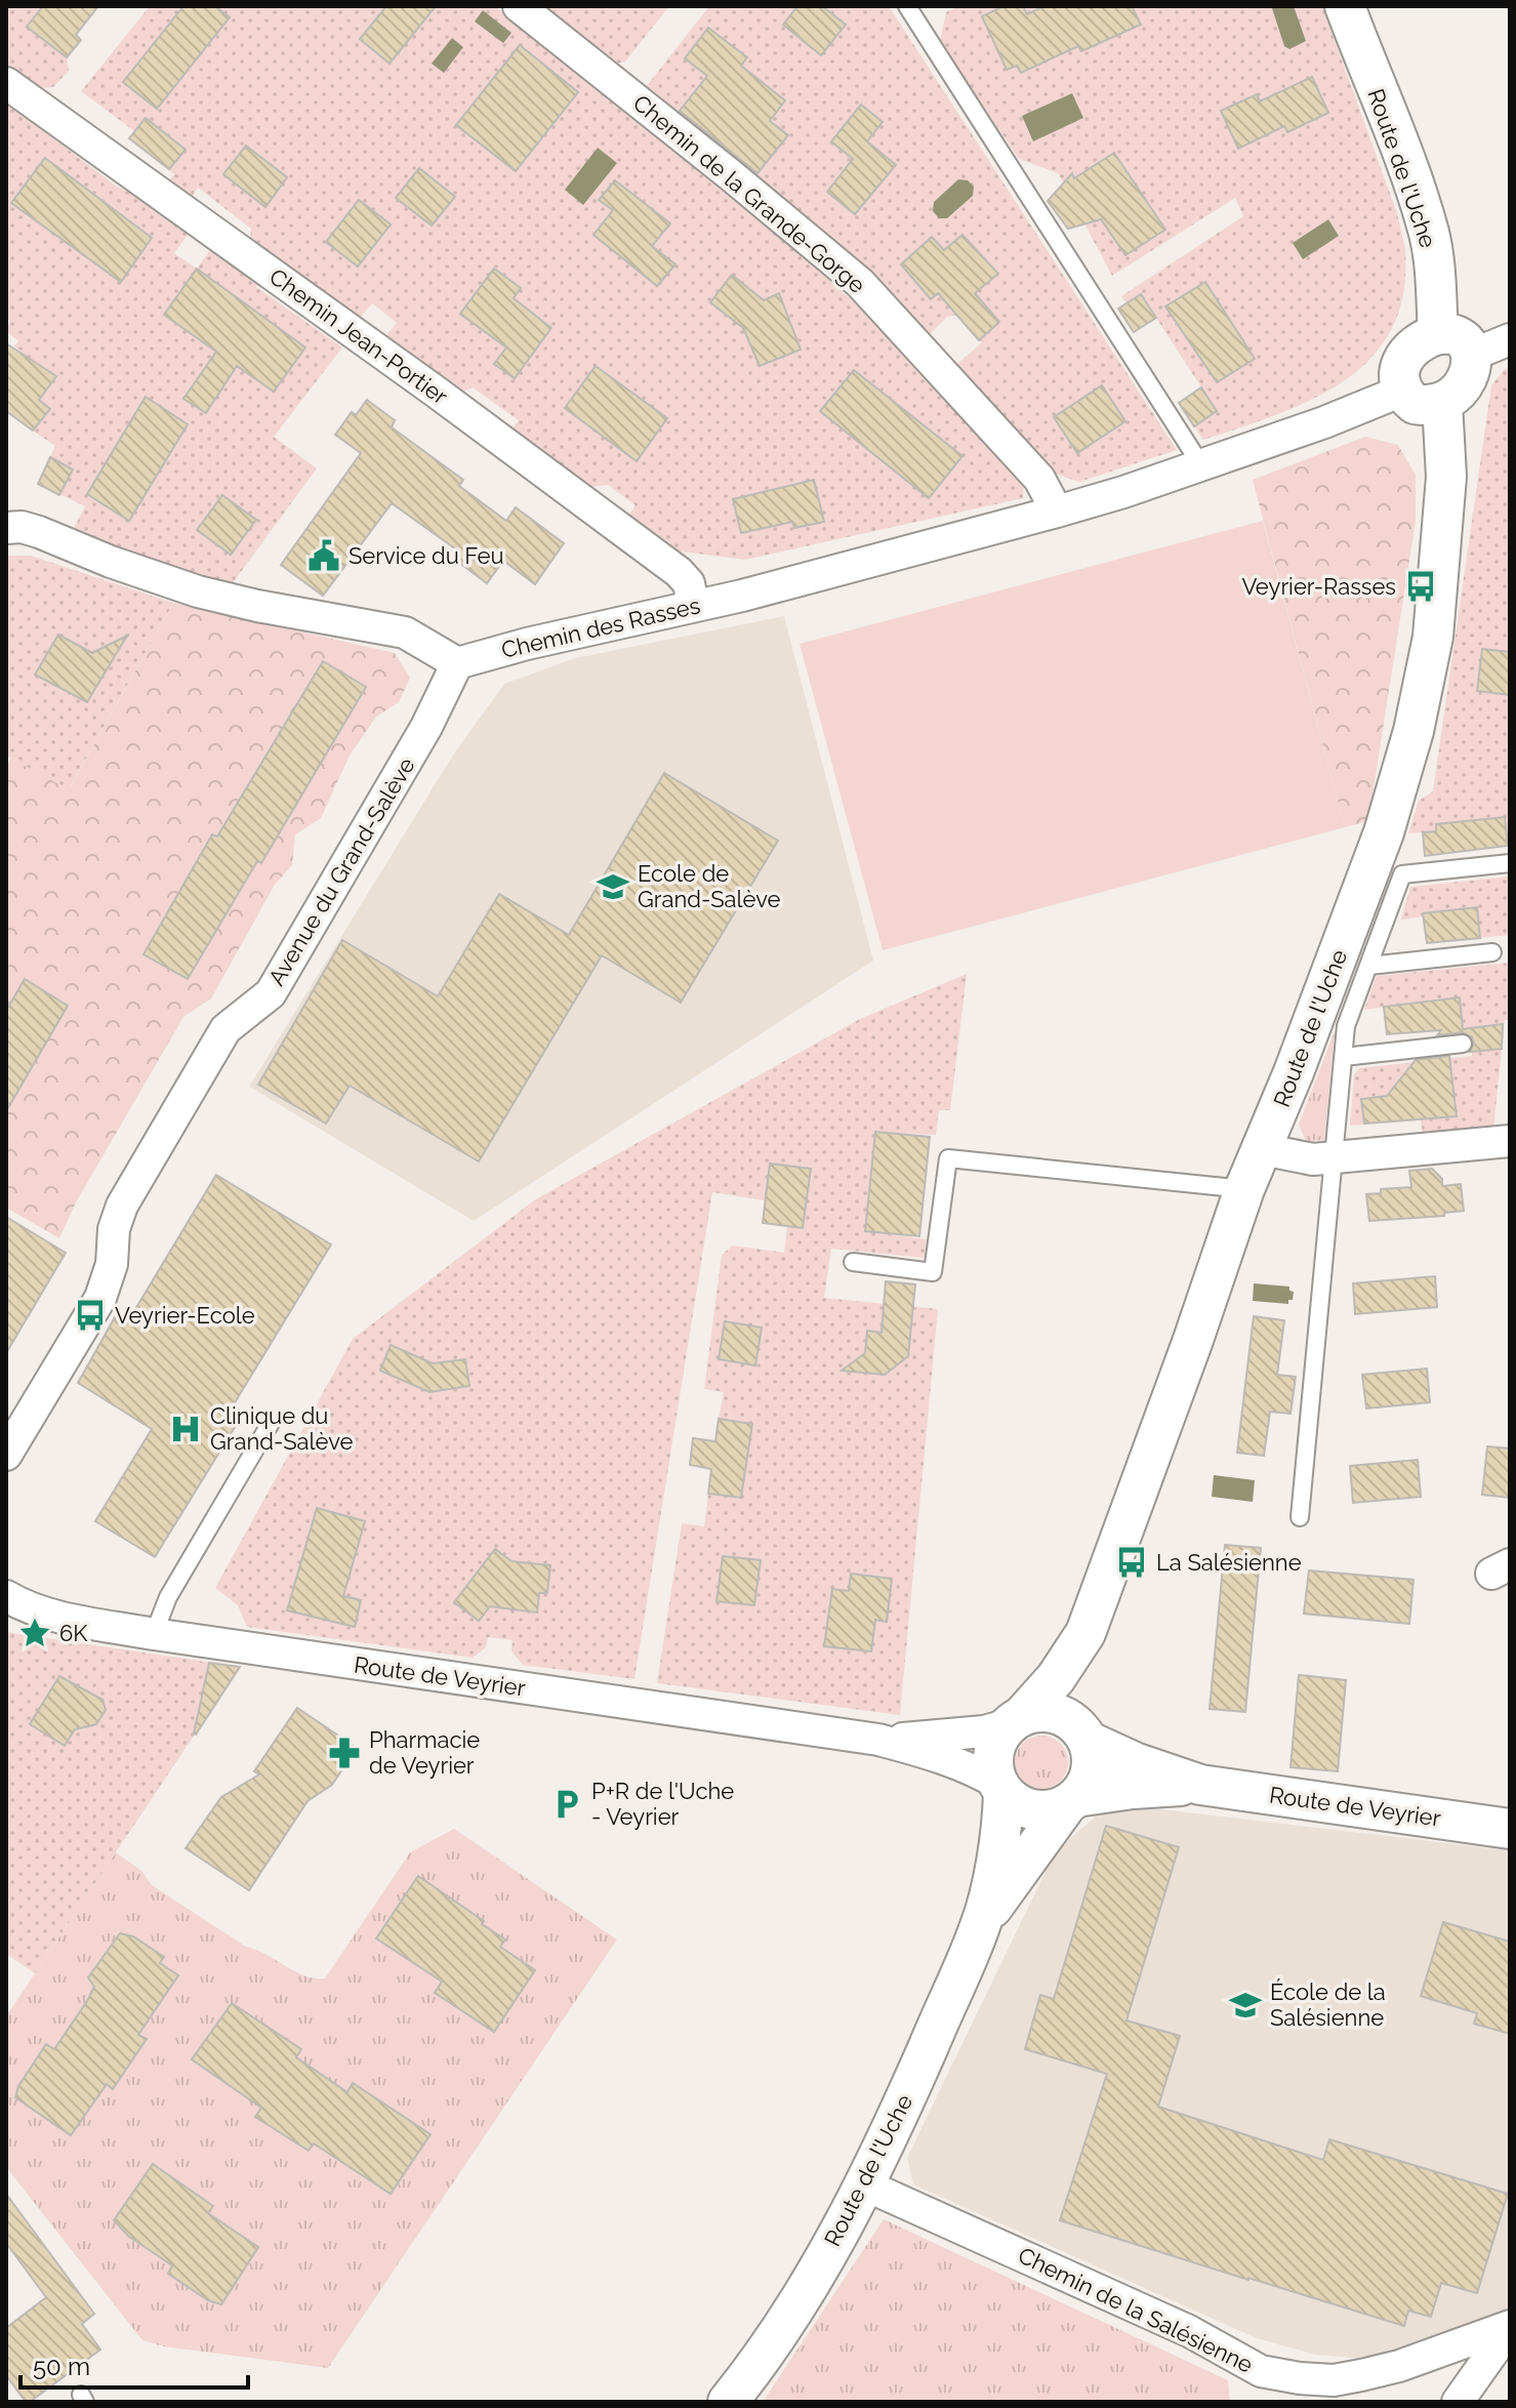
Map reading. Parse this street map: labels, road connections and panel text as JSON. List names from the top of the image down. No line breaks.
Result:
{"streets":{"street":["Route de l'Uche","Chemin de la Grande-Gorge","Chemin Jean-Portier","Chemin des Rasses","Avenue du Grand-Salève","Route de Veyrier","Chemin de la Salésienne"]},"crossings":[["Route de l'Uche","Chemin des Rasses"],["Route de l'Uche","Route de Veyrier"],["Route de l'Uche","Chemin de la Salésienne"],["Chemin de la Grande-Gorge","Chemin des Rasses"],["Chemin Jean-Portier","Chemin des Rasses"],["Chemin des Rasses","Avenue du Grand-Salève"]],"places":{"public building":["Service du Feu"],"bus stop":["Veyrier-Rasses","Veyrier-Ecole","La Salésienne"],"school or university":["Ecole de Grand-Salève","École de la Salésienne"],"hospital":["Clinique du Grand-Salève"],"place":["6K"],"pharmacy":["Pharmacie de Veyrier"],"parking":["P+R de l'Uche - Veyrier"]},"scale_bar":"50 m"}
